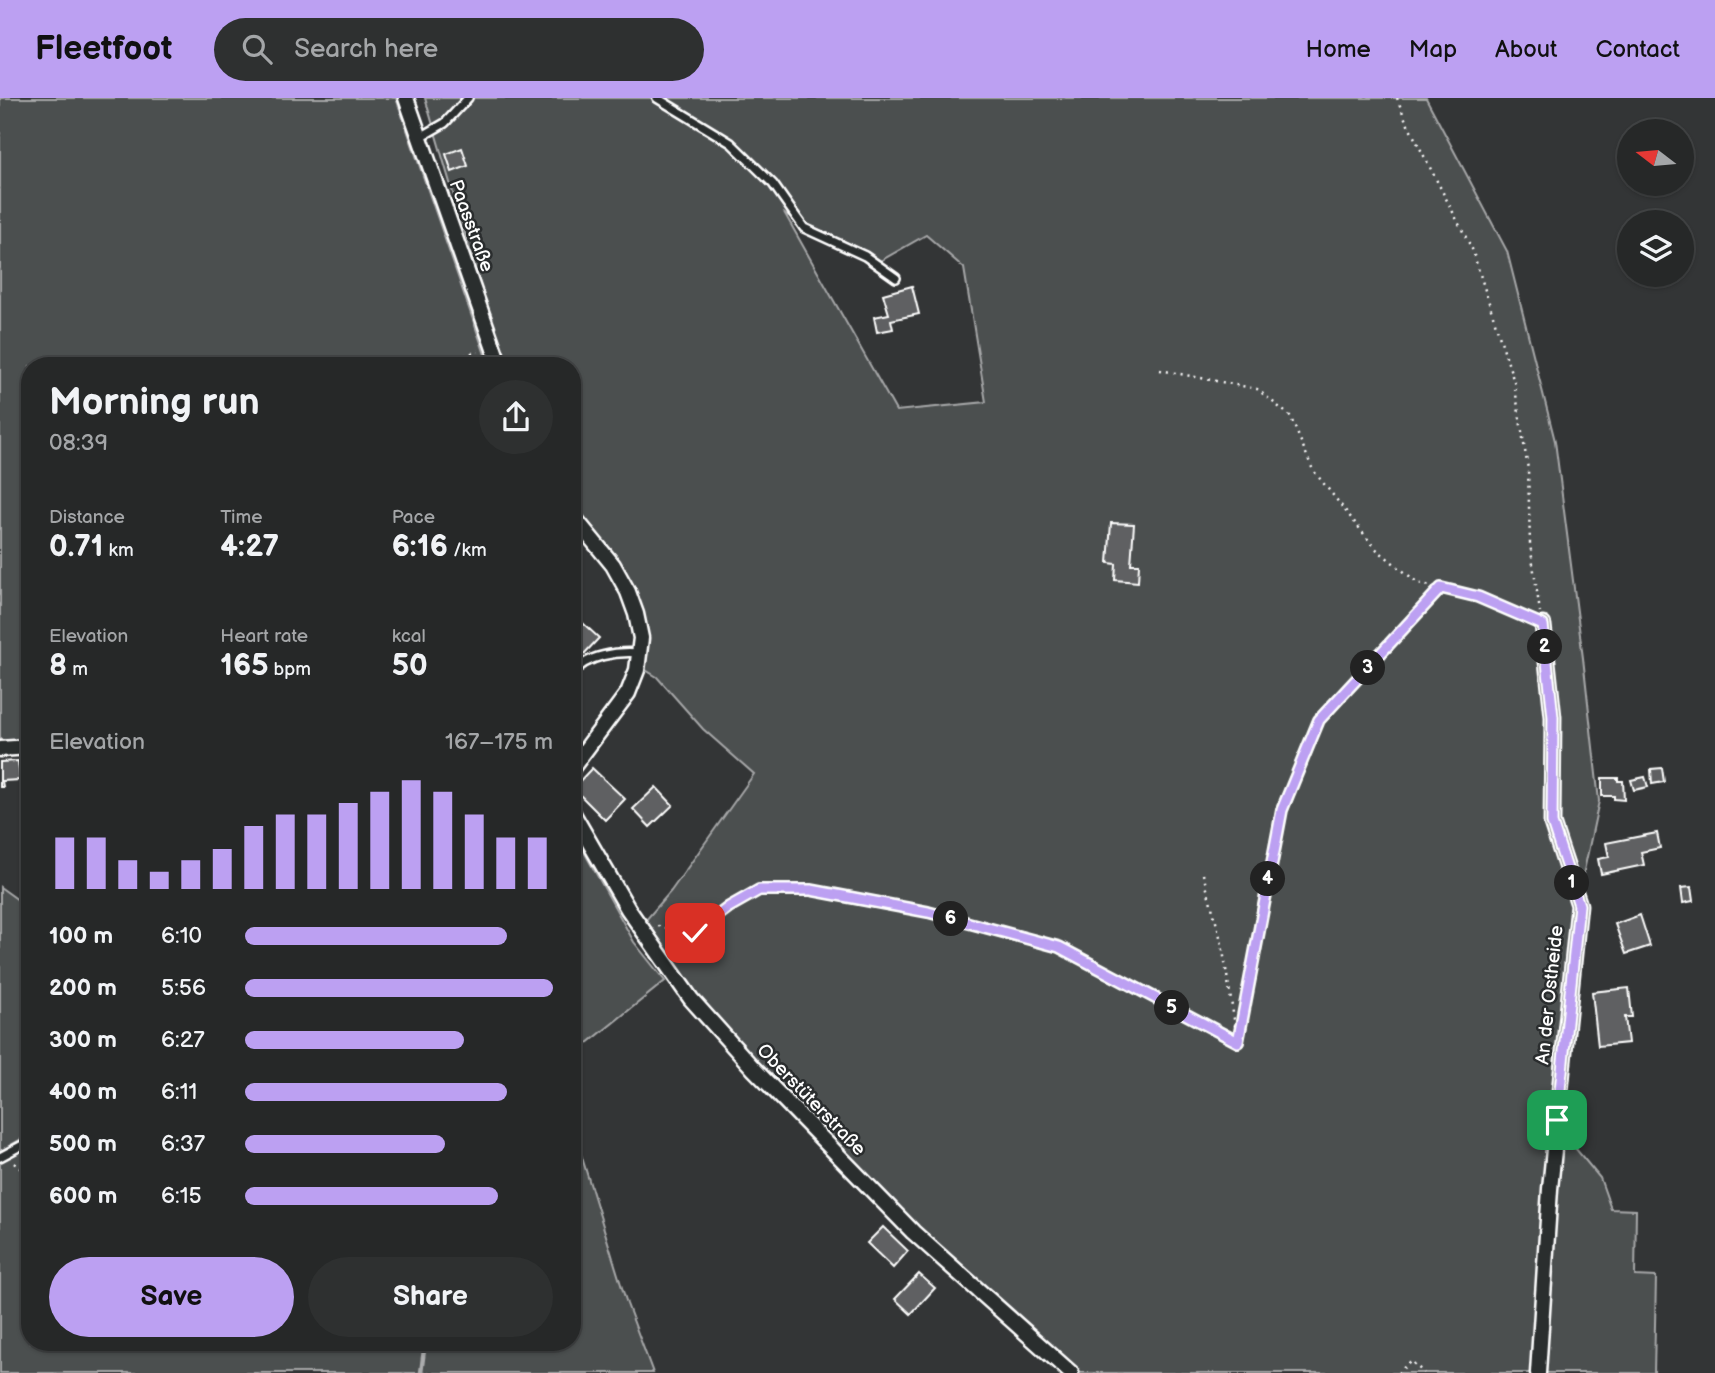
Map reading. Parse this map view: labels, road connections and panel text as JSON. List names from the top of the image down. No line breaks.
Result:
{"streets":{"street":["Paasstraße","An der Ostheide","Oberstüterstraße"]},"north":"left","page":{"header":"Fleetfoot","search":"Search here","nav":["Home","Map","About","Contact"],"heading":["Morning run","08:39"],"stats":[["Distance","0.71 km"],["Time","4:27"],["Pace","6:16 /km"],["Elevation","8 m"],["Heart rate","165 bpm"],["kcal","50"]],"pins":["2","3","4","1","6","5"],"chart":["Elevation","167–175 m"],"list":[{"name":"100 m","note":"6:10"},{"name":"200 m","note":"5:56"},{"name":"300 m","note":"6:27"},{"name":"400 m","note":"6:11"},{"name":"500 m","note":"6:37"},{"name":"600 m","note":"6:15"}],"buttons":["Save","Share"]}}
